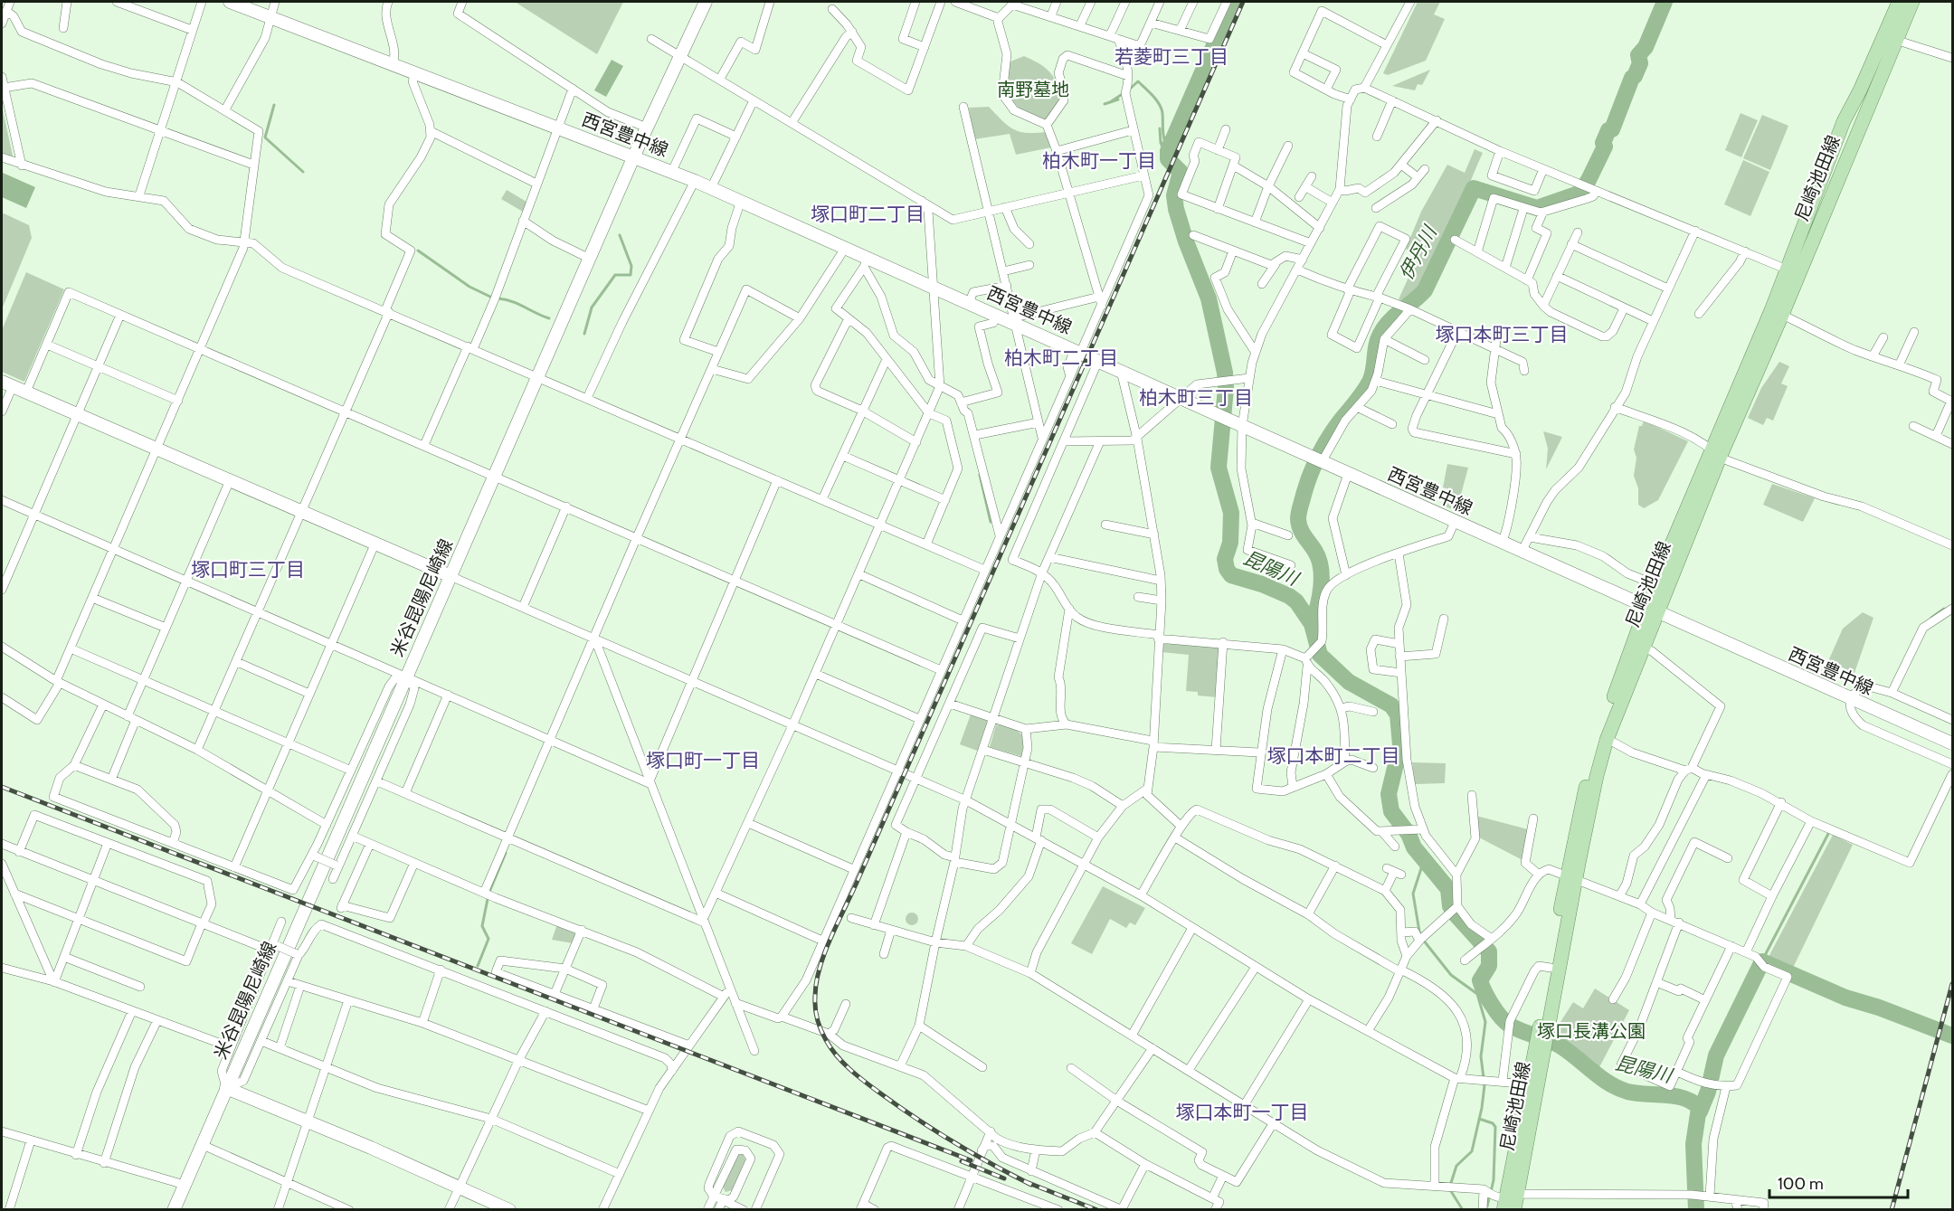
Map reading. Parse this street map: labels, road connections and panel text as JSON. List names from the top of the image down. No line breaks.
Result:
{"streets":{"main road":["西宮豊中線","尼崎池田線","米谷昆陽尼崎線"]},"crossings":[["西宮豊中線","尼崎池田線"],["西宮豊中線","米谷昆陽尼崎線"]],"districts":["若菱町三丁目","柏木町一丁目","塚口町二丁目","塚口本町三丁目","柏木町二丁目","柏木町三丁目","塚口町三丁目","塚口本町二丁目","塚口町一丁目","塚口本町一丁目"],"water":["伊丹川","昆陽川"],"parks":["南野墓地","塚口長溝公園"],"scale_bar":"100 m"}
